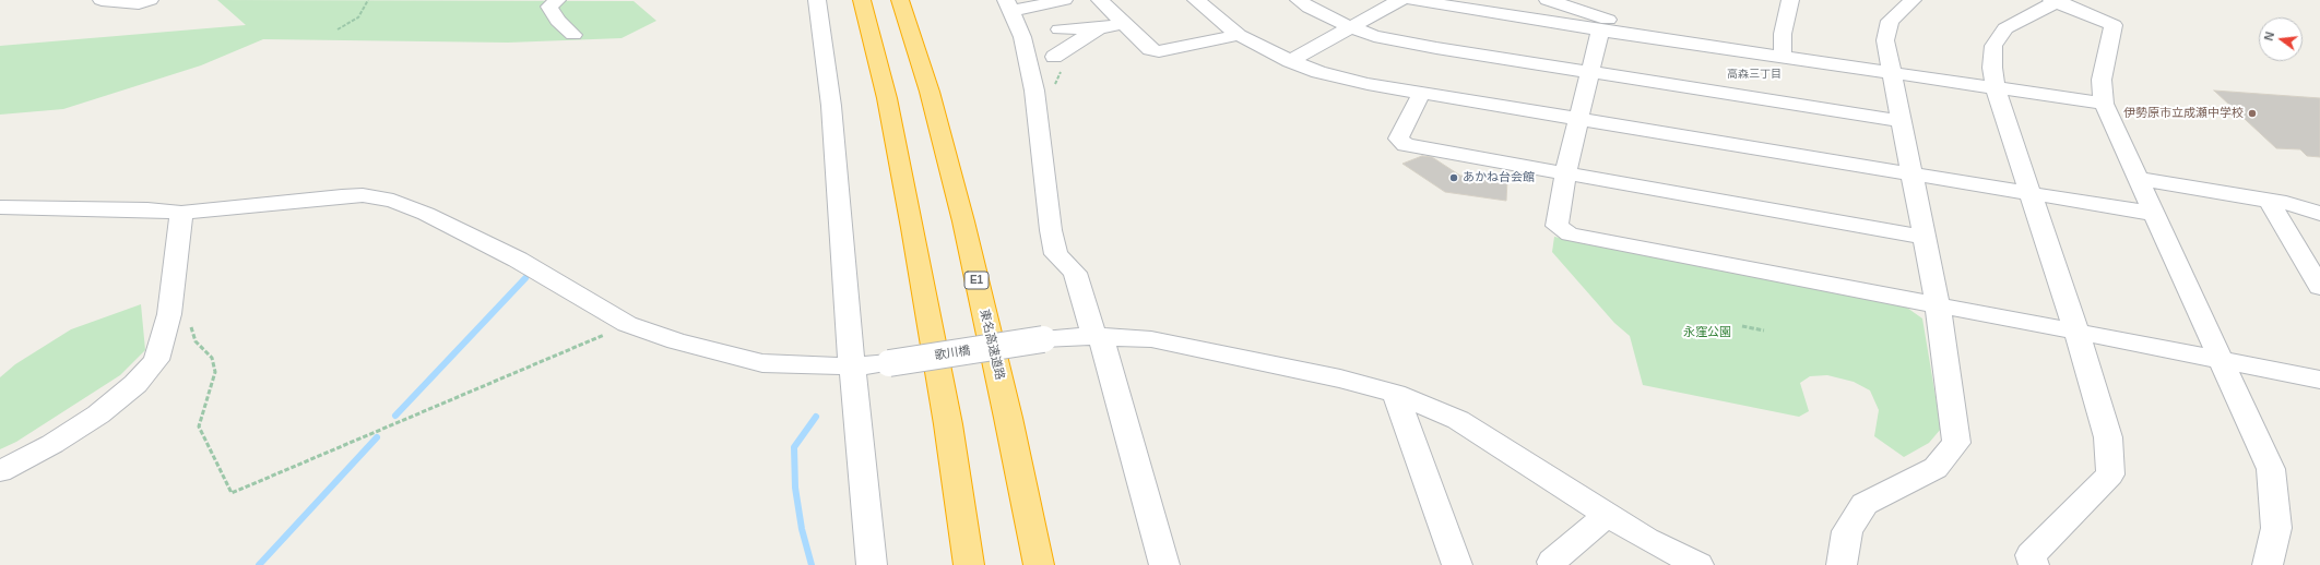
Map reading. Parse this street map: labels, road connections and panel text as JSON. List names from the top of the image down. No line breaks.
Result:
{"streets":{"highway":["E1","東名高速道路"],"street":["歌川橋"]},"districts":["高森三丁目"],"parks":["永窪公園"],"places":["伊勢原市立成瀬中学校","あかね台会館"],"north":"left"}
